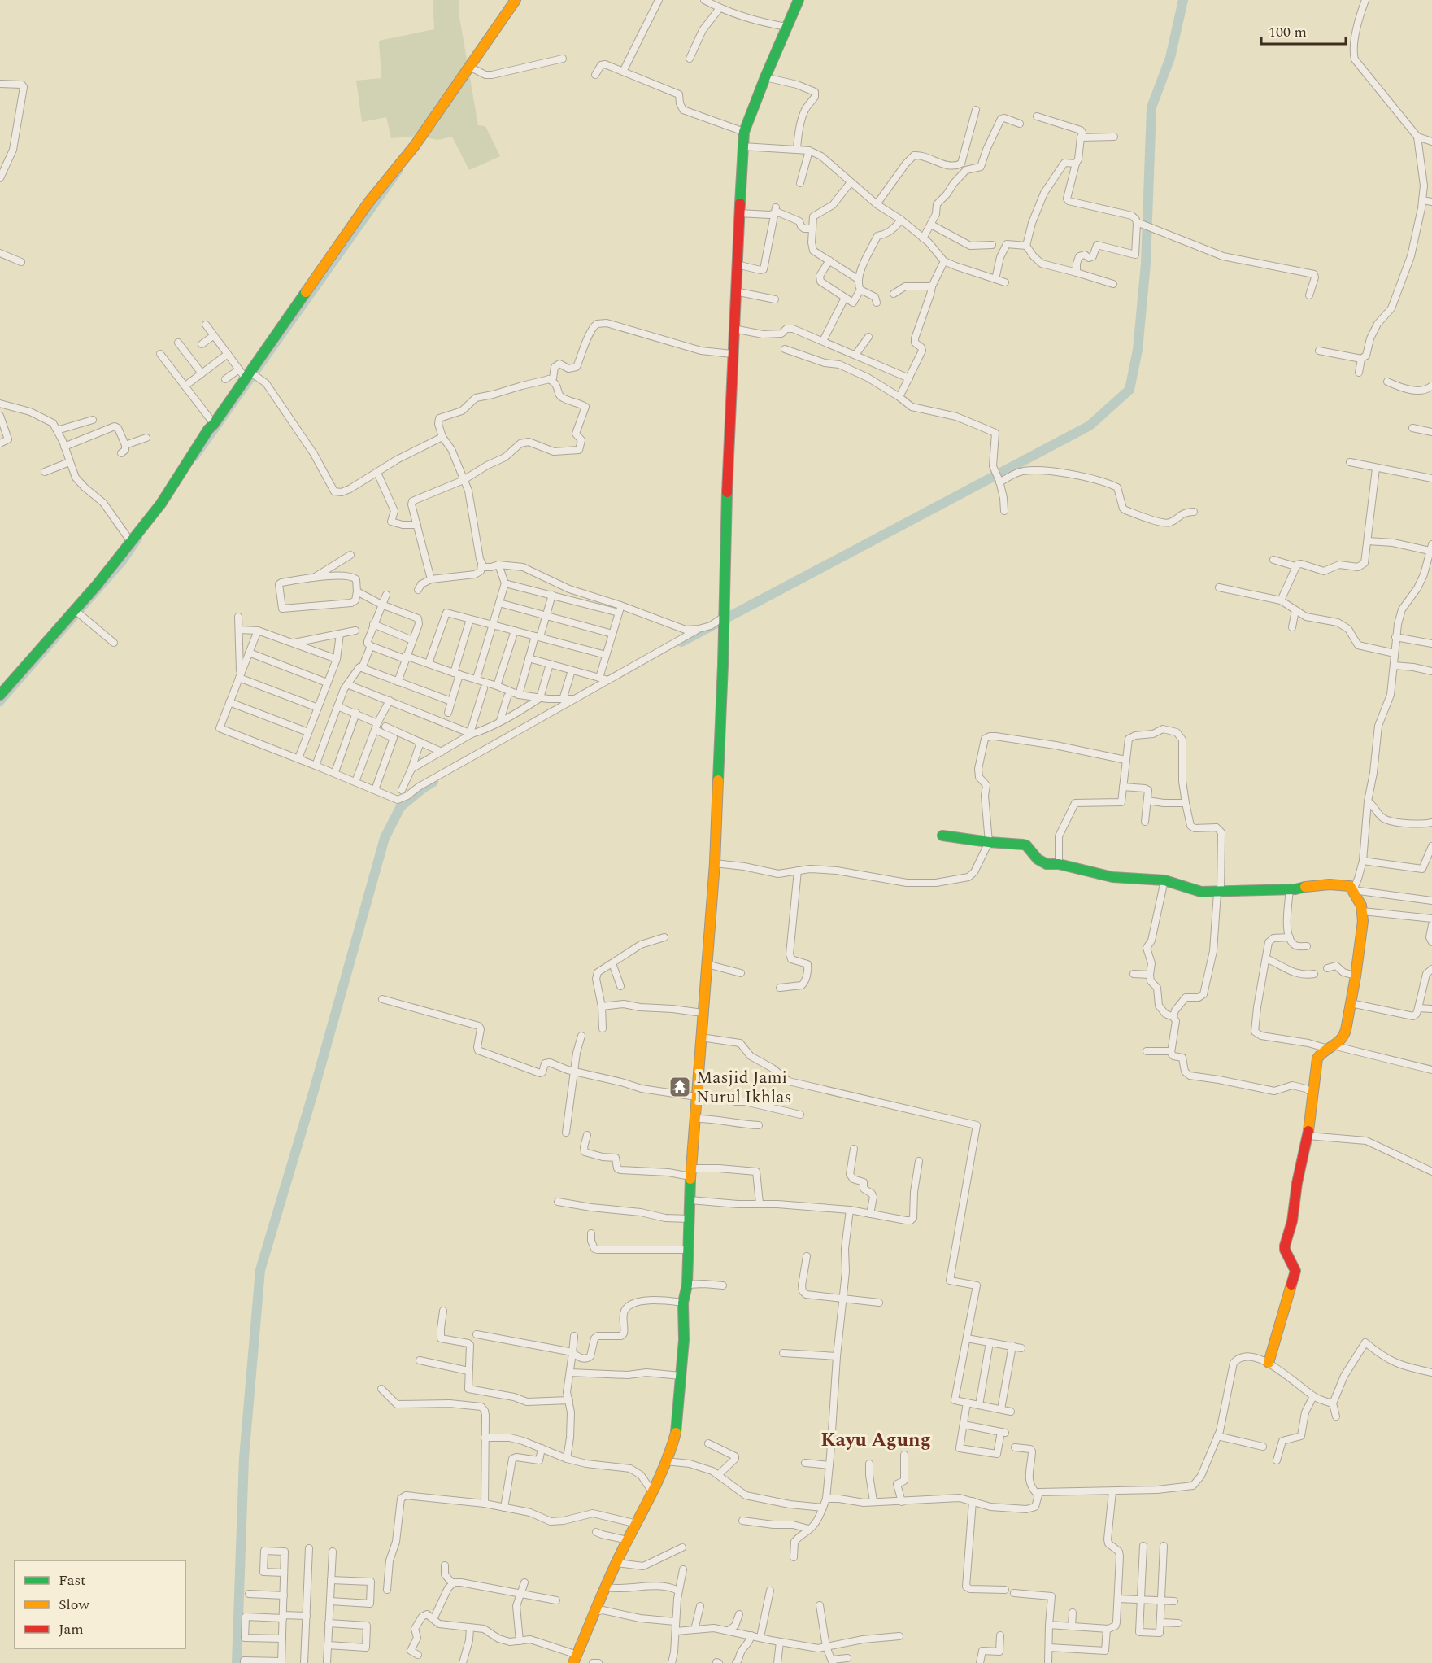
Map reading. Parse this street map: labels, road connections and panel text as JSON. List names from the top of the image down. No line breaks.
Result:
{"districts":["Kayu Agung"],"places":{"temple":["Masjid Jami Nurul Ikhlas"]},"legend":["Fast","Slow","Jam"],"scale_bar":"100 m"}
